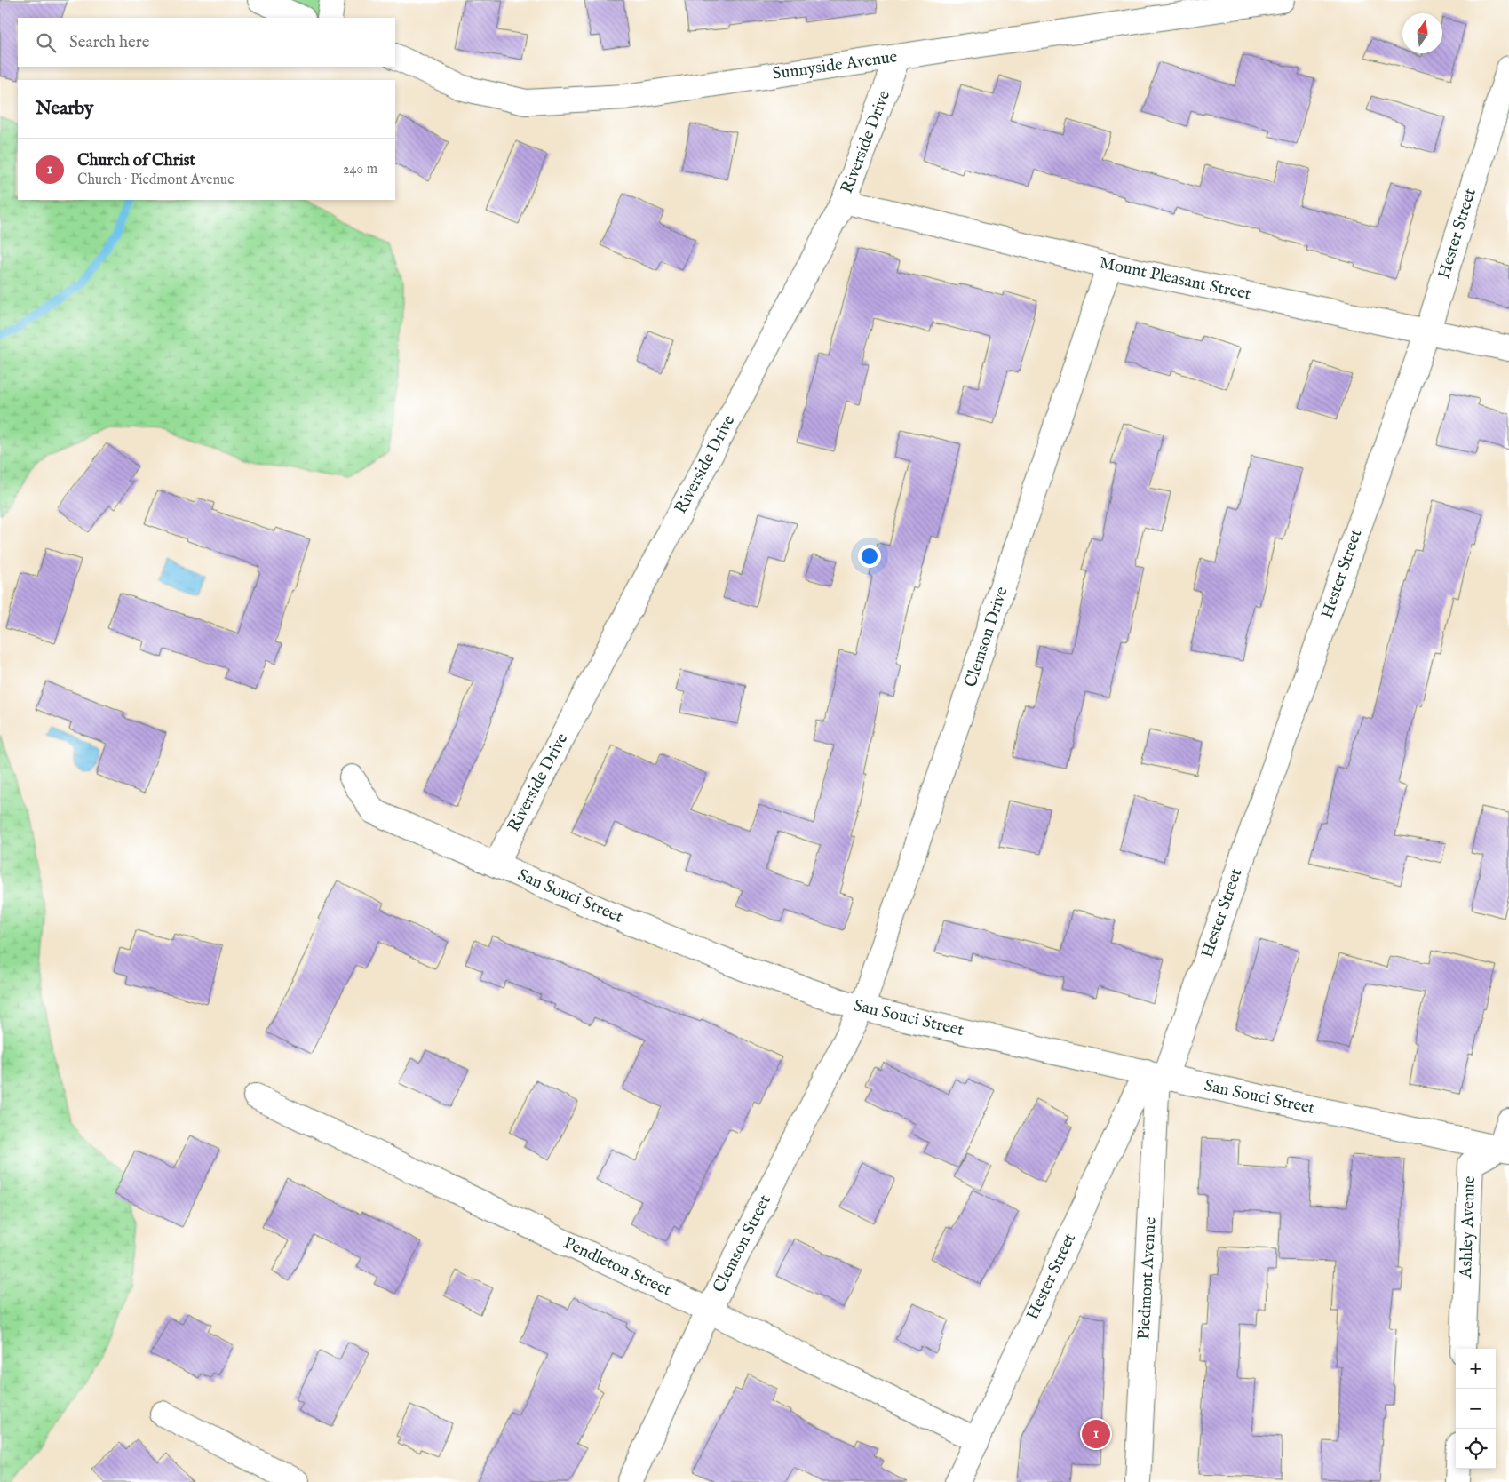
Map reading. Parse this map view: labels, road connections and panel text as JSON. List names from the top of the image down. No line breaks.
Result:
{"streets":{"street":["Sunnyside Avenue","Riverside Drive","Hester Street","Mount Pleasant Street","Clemson Drive","San Souci Street","Ashley Avenue","Clemson Street","Pendleton Street","Piedmont Avenue"]},"crossings":[["Sunnyside Avenue","Riverside Drive"],["Riverside Drive","Mount Pleasant Street"],["Riverside Drive","San Souci Street"],["Hester Street","Mount Pleasant Street"],["Hester Street","San Souci Street"],["Hester Street","Pendleton Street"],["Hester Street","Piedmont Avenue"],["Mount Pleasant Street","Clemson Drive"],["Clemson Drive","San Souci Street"],["Clemson Drive","Clemson Street"],["San Souci Street","Ashley Avenue"],["San Souci Street","Clemson Street"],["San Souci Street","Piedmont Avenue"],["Clemson Street","Pendleton Street"]],"north":"top","page":{"search":"Search here","heading":"Nearby","list":[{"mark":"1","name":"Church of Christ","note":"Church · Piedmont Avenue","value":"240 m"}],"map_buttons":["+","−"],"pins":"1"}}
